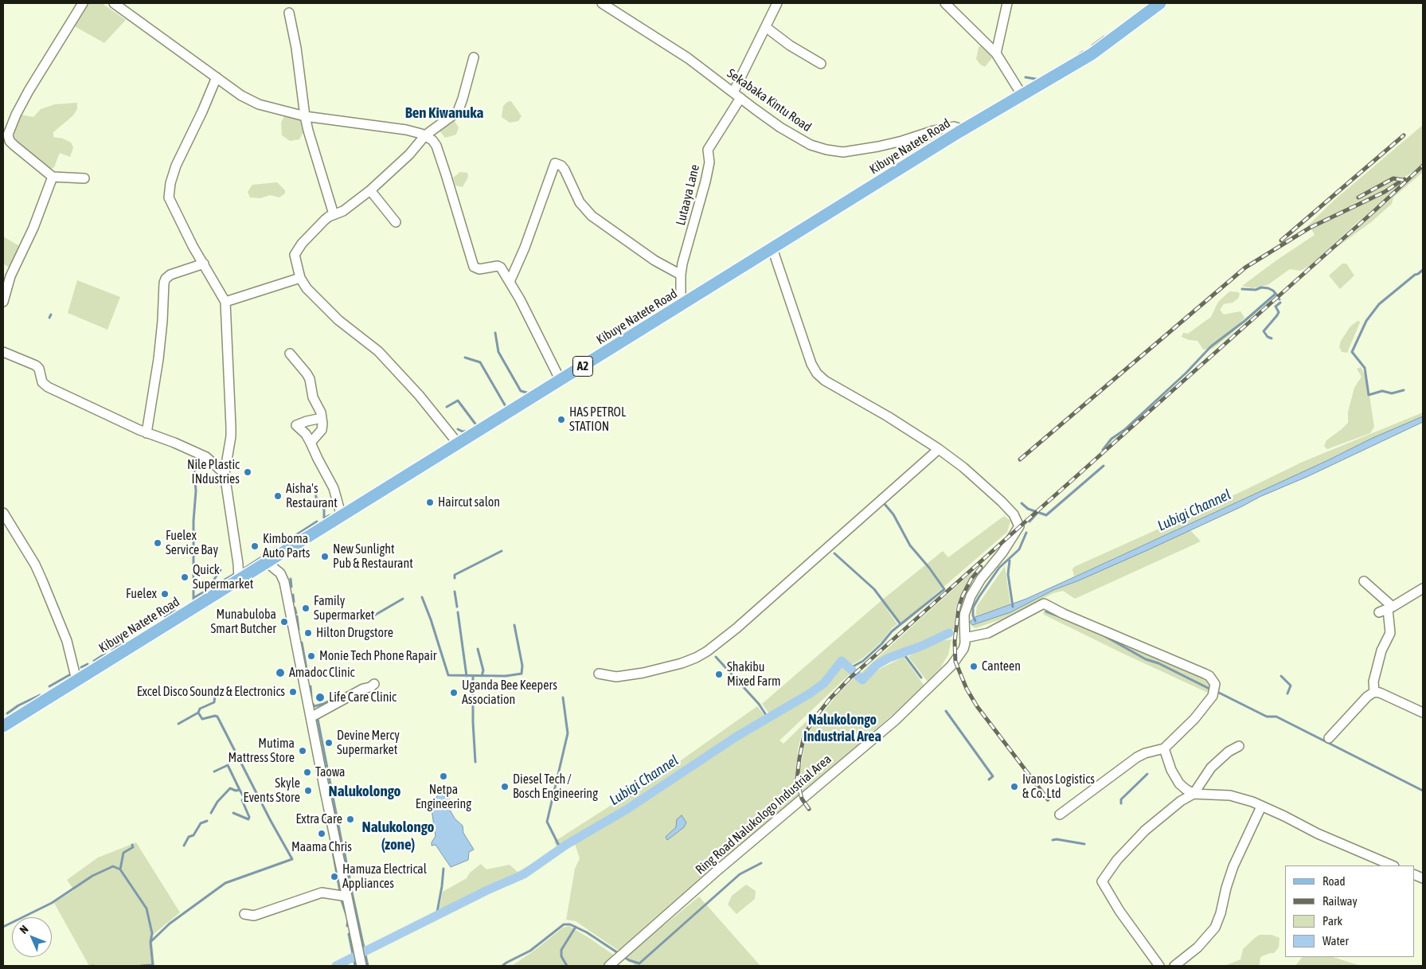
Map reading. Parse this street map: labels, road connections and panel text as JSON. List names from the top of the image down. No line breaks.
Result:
{"streets":{"main road":["Kibuye Natete Road","A2"],"street":["Sekabaka Kintu Road","Lutaaya Lane","Ring Road Nalukologo Industrial Area"]},"crossings":[["Sekabaka Kintu Road","Kibuye Natete Road"],["Sekabaka Kintu Road","Lutaaya Lane"],["Kibuye Natete Road","Lutaaya Lane"],["Kibuye Natete Road","Ring Road Nalukologo Industrial Area"]],"districts":["Ben Kiwanuka","Nalukolongo Industrial Area","Nalukolongo","Nalukolongo (zone)"],"water":["Lubigi Channel"],"places":["HAS PETROL STATION","Nile Plastic INdustries","Aisha's Restaurant","Haircut salon","Fuelex Service Bay","Kimboma Auto Parts","New Sunlight Pub & Restaurant","Quick Supermarket","Fuelex","Family Supermarket","Munabuloba Smart Butcher","Hilton Drugstore","Monie Tech Phone Rapair","Canteen","Amadoc Clinic","Shakibu Mixed Farm","Excel Disco Soundz & Electronics","Uganda Bee Keepers Association","Life Care Clinic","Devine Mercy Supermarket","Mutima Mattress Store","Taowa","Netpa Engineering","Diesel Tech / Bosch Engineering","Ivanos Logistics & Co. Ltd","Skyle Events Store","Extra Care","Maama Chris","Hamuza Electrical Appliances"],"legend":["Road","Railway","Park","Water"],"north":"top left"}
